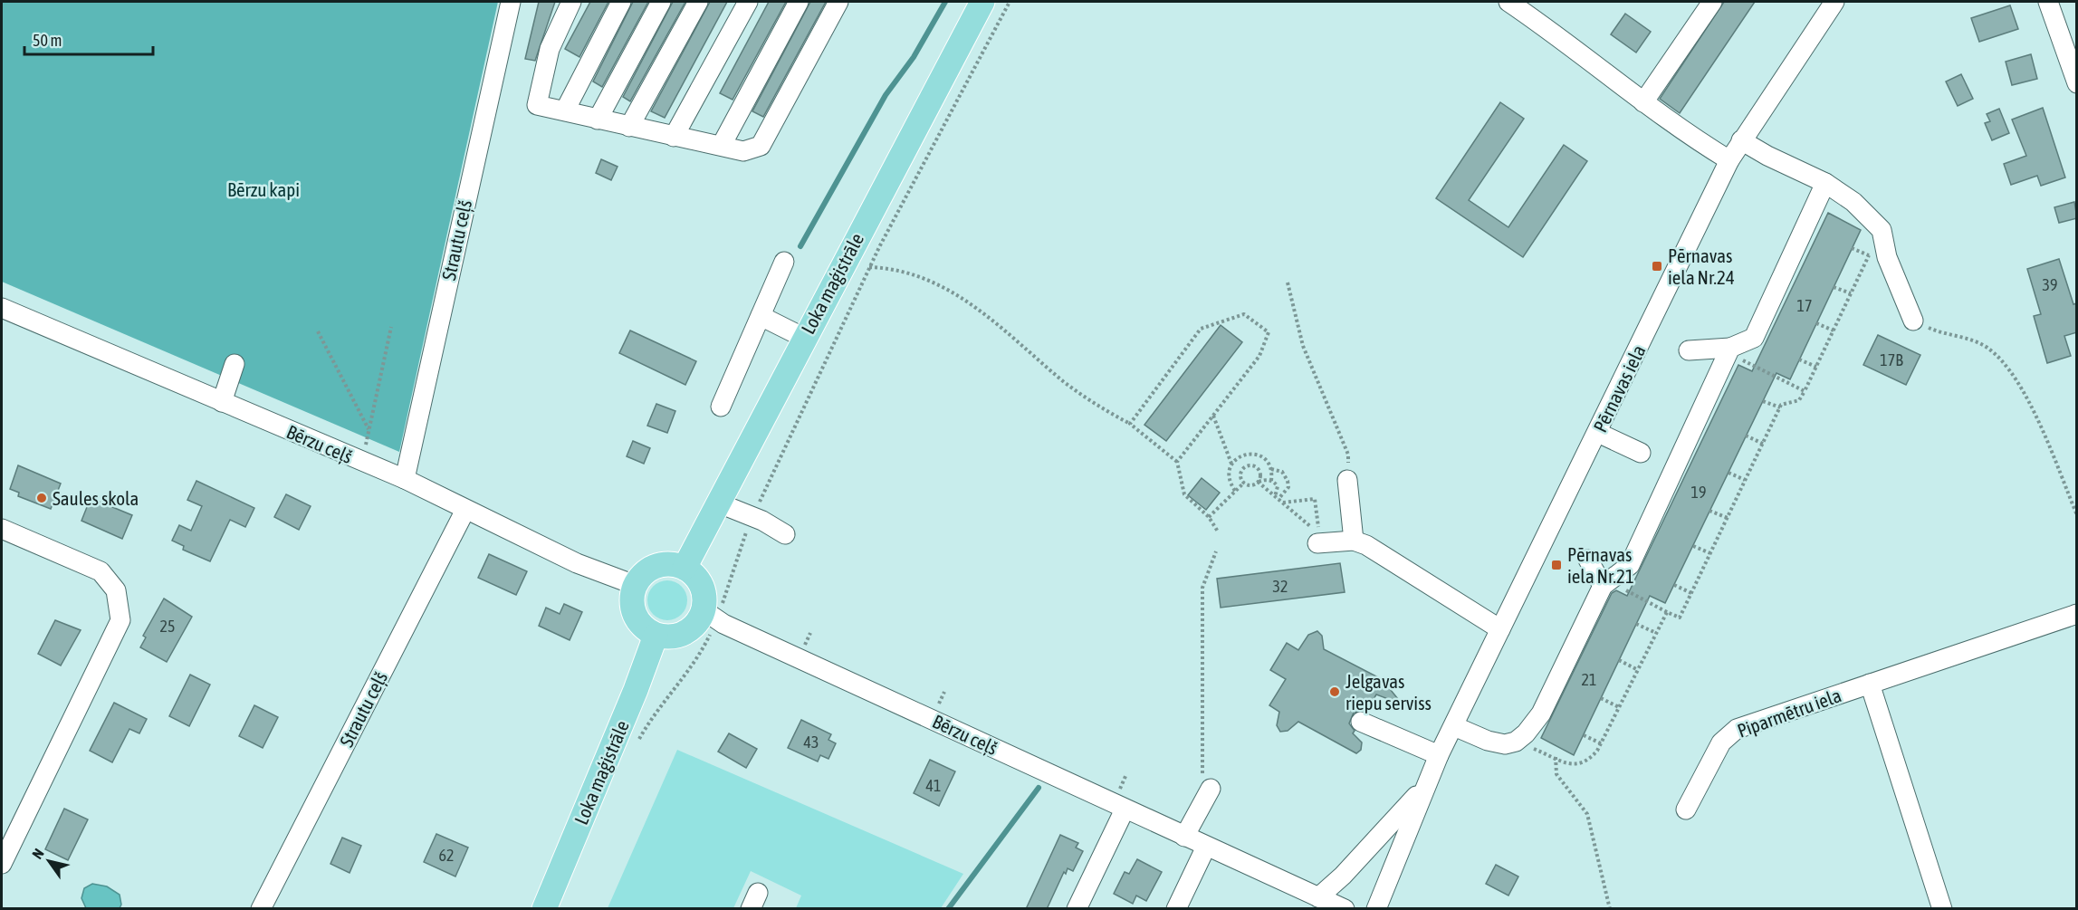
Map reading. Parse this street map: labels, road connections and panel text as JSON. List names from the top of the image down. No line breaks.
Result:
{"streets":{"main road":["Loka maģistrāle"],"street":["Strautu ceļš","Pērnavas iela","Bērzu ceļš","Piparmētru iela"]},"crossings":[["Strautu ceļš","Bērzu ceļš"],["Loka maģistrāle","Bērzu ceļš"]],"parks":["Bērzu kapi"],"places":{"transit":["Pērnavas iela Nr.24","Pērnavas iela Nr.21"],"other":["Saules skola","Jelgavas riepu serviss"]},"house_numbers":["39","17","17B","19","32","25","21","43","41","62"],"scale_bar":"50 m","north":"top left"}
